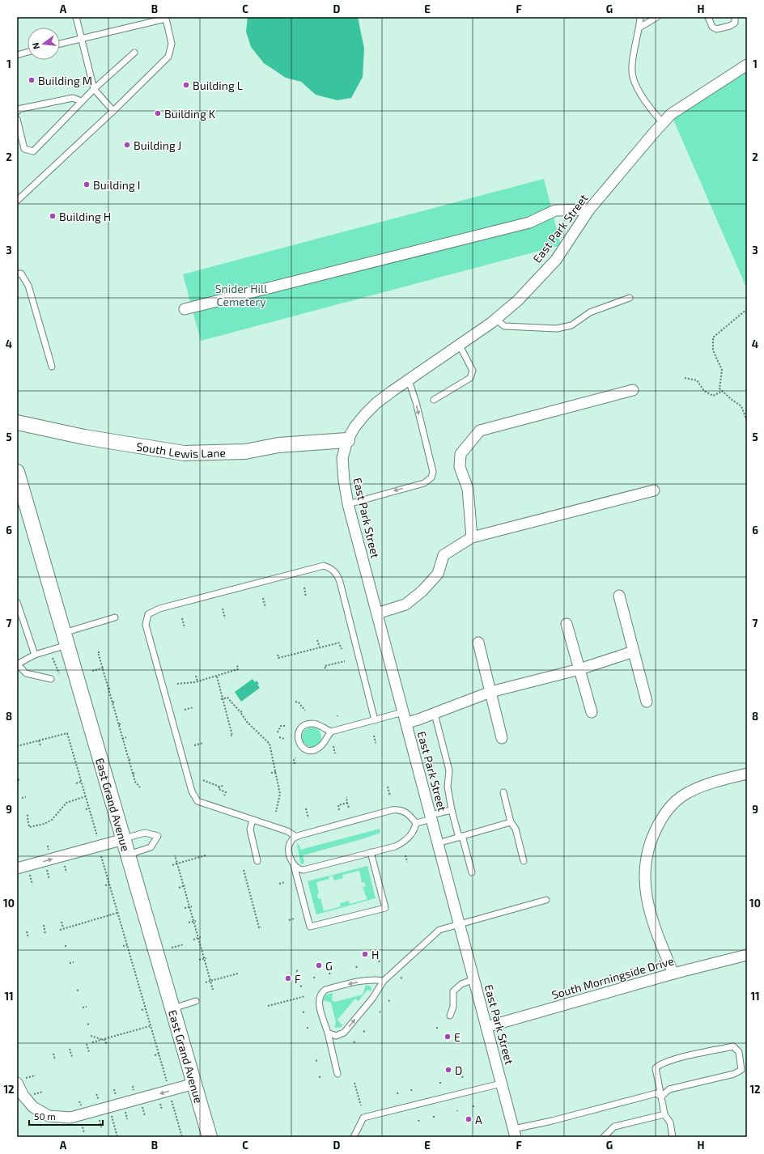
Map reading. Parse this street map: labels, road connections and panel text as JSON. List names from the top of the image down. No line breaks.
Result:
{"streets":{"street":["East Park Street","South Lewis Lane","East Grand Avenue","South Morningside Drive"]},"crossings":[["East Park Street","South Lewis Lane"],["East Park Street","South Morningside Drive"]],"parks":["Snider Hill Cemetery"],"places":["Building M","Building L","Building K","Building J","Building I","Building H","H","G","F","E","D","A"],"scale_bar":"50 m","north":"left","grid":{"columns":["A","B","C","D","E","F","G","H"],"rows":["1","2","3","4","5","6","7","8","9","10","11","12"]}}
